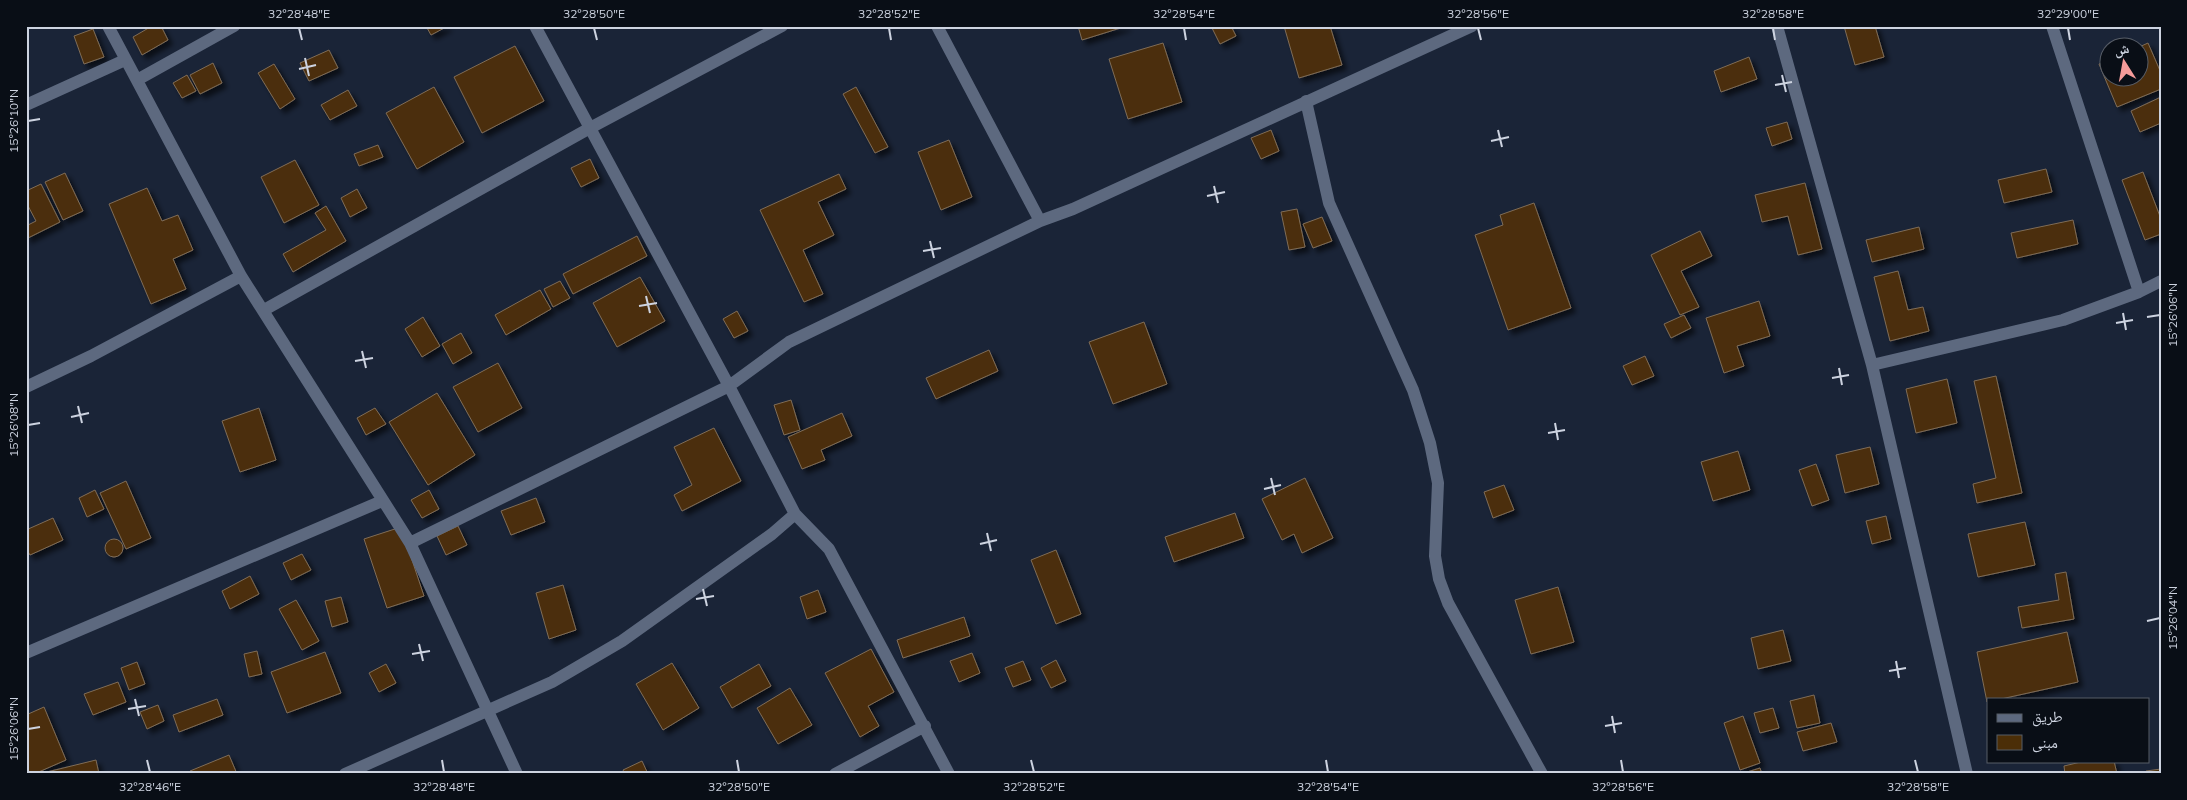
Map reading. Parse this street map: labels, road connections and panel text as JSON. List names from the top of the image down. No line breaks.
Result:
{"legend":["طريق","مبنى"],"north":"top","coordinates":["32°28'48\"E","32°28'50\"E","32°28'52\"E","32°28'54\"E","32°28'56\"E","32°28'58\"E","32°29'00\"E","15°26'10\"N","15°26'06\"N","15°26'08\"N","15°26'04\"N","32°28'46\"E"]}
